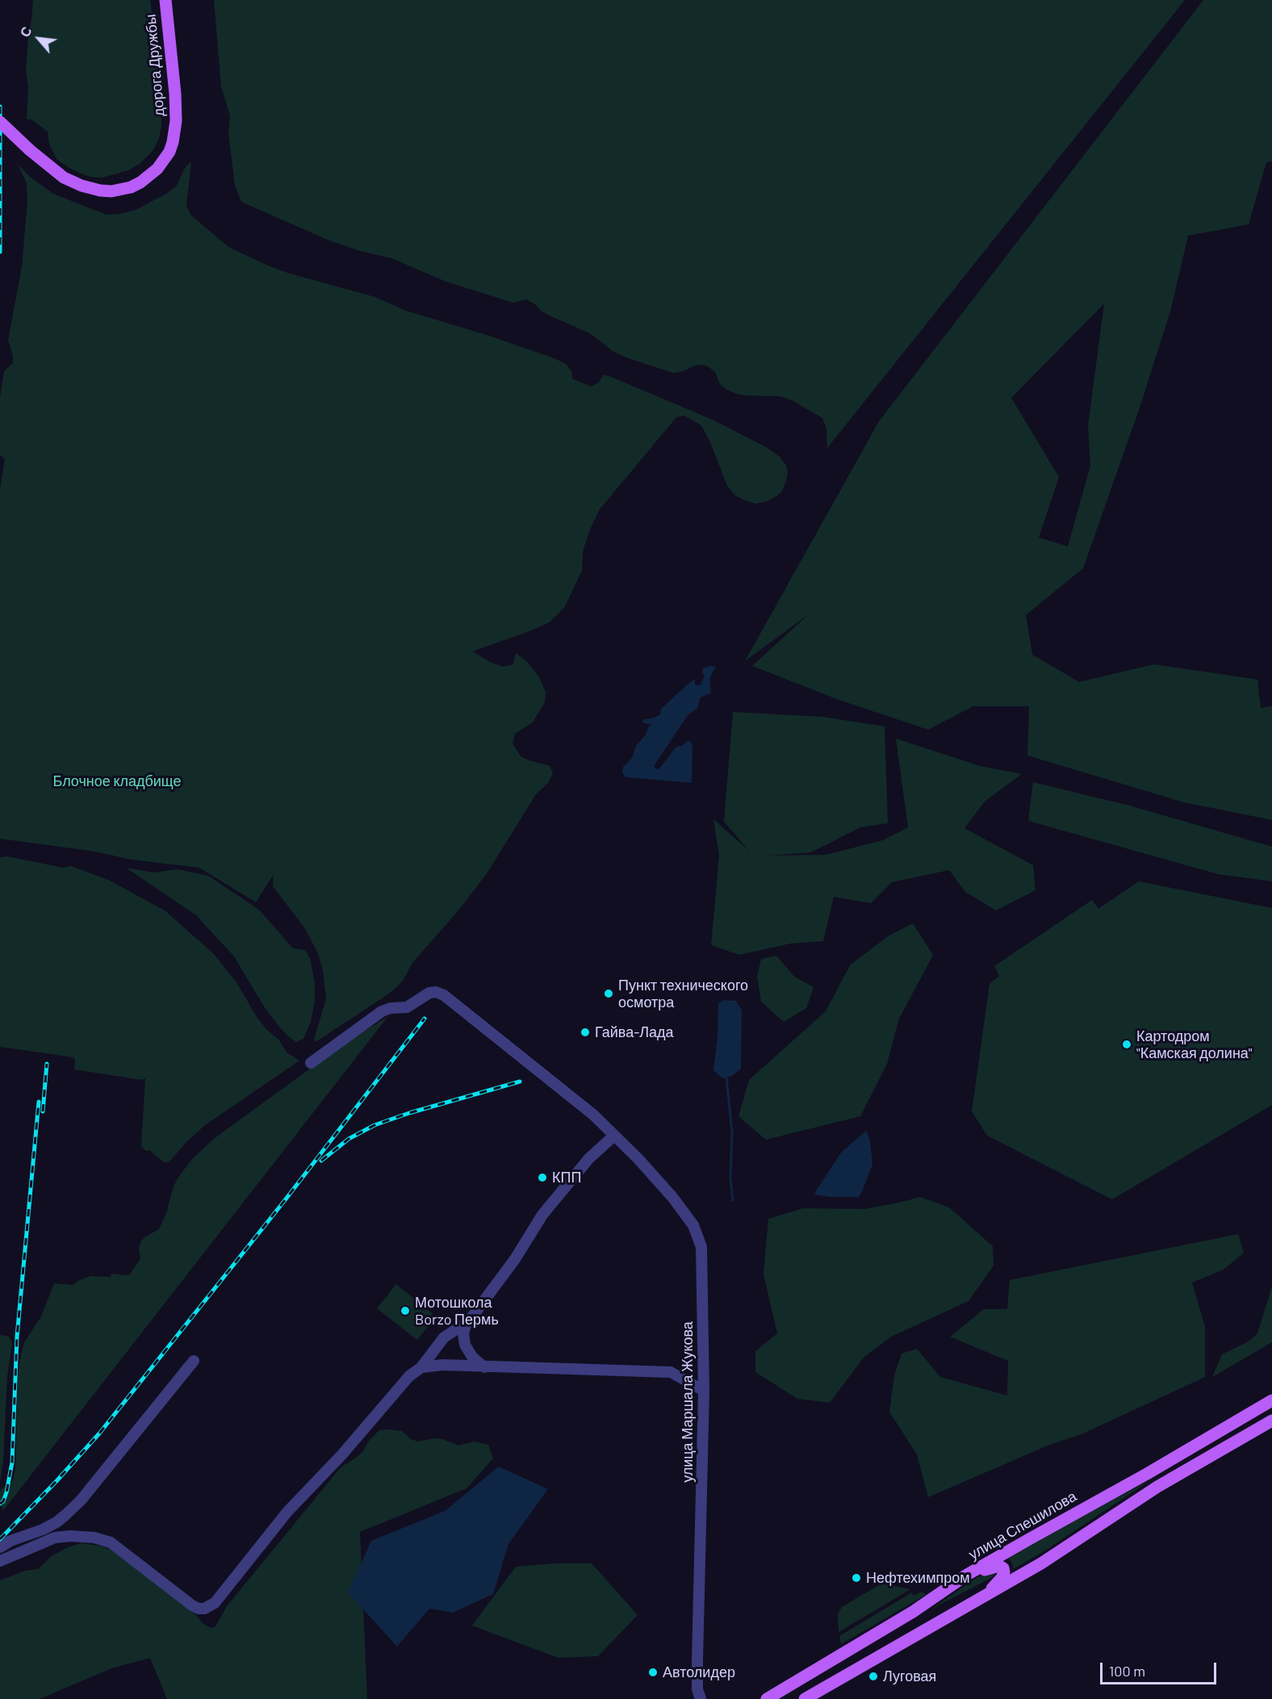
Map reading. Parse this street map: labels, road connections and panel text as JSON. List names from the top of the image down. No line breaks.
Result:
{"streets":{"main road":["дорога Дружбы","улица Спешилова"],"street":["улица Маршала Жукова"]},"parks":["Блочное кладбище"],"places":["Пункт технического осмотра","Гайва-Лада","Картодром \"Камская долина\"","КПП","Мотошкола Borzo Пермь","Нефтехимпром","Автолидер","Луговая"],"scale_bar":"100 m","north":"top left"}
